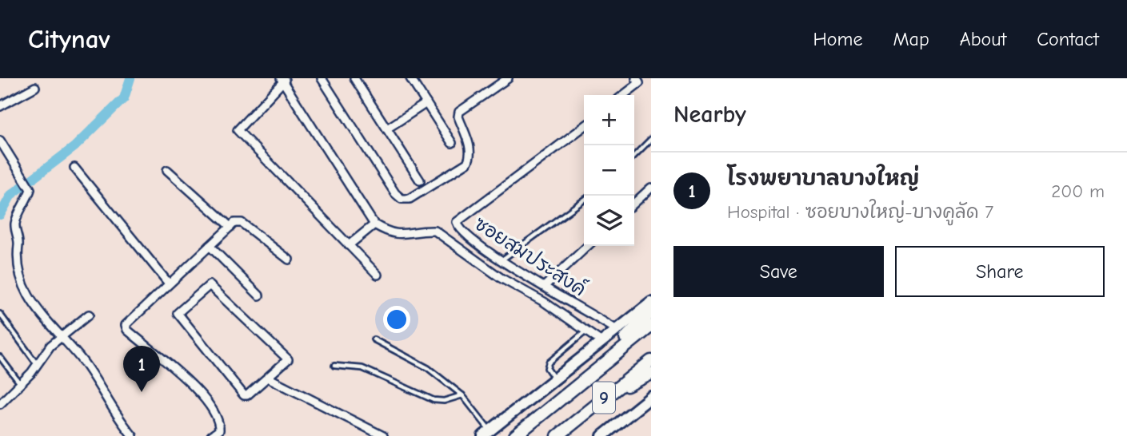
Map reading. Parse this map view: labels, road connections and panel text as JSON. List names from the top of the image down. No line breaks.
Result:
{"streets":{"highway":["9"],"street":["ซอยสมประสงค์"]},"page":{"header":"Citynav","nav":["Home","Map","About","Contact"],"heading":"Nearby","map_buttons":["+","−"],"list":[{"mark":"1","name":"โรงพยาบาลบางใหญ่","note":"Hospital · ซอยบางใหญ่-บางคูลัด 7","value":"200 m"}],"buttons":["Save","Share"],"pins":"1"}}
